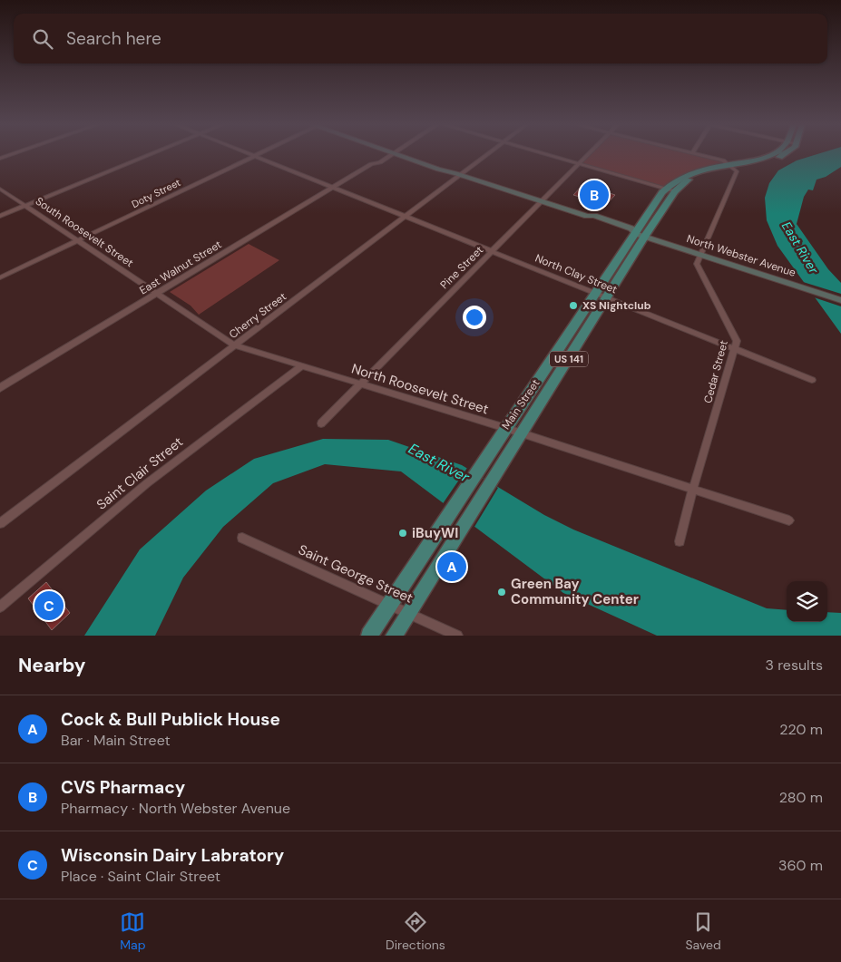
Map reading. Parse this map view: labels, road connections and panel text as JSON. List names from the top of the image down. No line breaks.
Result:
{"streets":{"main road":["North Webster Avenue","US 141","Main Street"],"street":["Doty Street","South Roosevelt Street","East Walnut Street","Pine Street","North Clay Street","Cherry Street","Cedar Street","North Roosevelt Street","Saint Clair Street","Saint George Street"]},"crossings":[["Doty Street","South Roosevelt Street"],["Doty Street","North Clay Street"],["South Roosevelt Street","East Walnut Street"],["South Roosevelt Street","North Roosevelt Street"],["North Webster Avenue","Pine Street"],["North Webster Avenue","Cherry Street"],["North Webster Avenue","Cedar Street"],["North Webster Avenue","Main Street"],["East Walnut Street","North Clay Street"],["East Walnut Street","North Roosevelt Street"],["Pine Street","North Clay Street"],["Pine Street","North Roosevelt Street"],["North Clay Street","Cherry Street"],["North Clay Street","Cedar Street"],["North Clay Street","Main Street"],["Cherry Street","North Roosevelt Street"],["Cedar Street","North Roosevelt Street"],["Cedar Street","Main Street"],["North Roosevelt Street","Main Street"],["North Roosevelt Street","Saint Clair Street"],["Main Street","Saint George Street"]],"water":["East River"],"places":["XS Nightclub","iBuyWI","Green Bay Community Center"],"page":{"search":"Search here","pins":["B","A","C"],"heading":["Nearby","3 results"],"list":[{"mark":"A","name":"Cock & Bull Publick House","note":"Bar · Main Street","value":"220 m"},{"mark":"B","name":"CVS Pharmacy","note":"Pharmacy · North Webster Avenue","value":"280 m"},{"mark":"C","name":"Wisconsin Dairy Labratory","note":"Place · Saint Clair Street","value":"360 m"}],"nav":["Map","Directions","Saved"]}}
